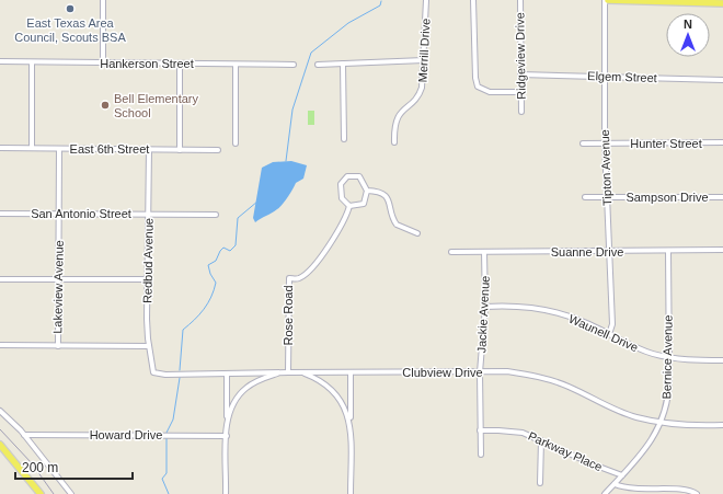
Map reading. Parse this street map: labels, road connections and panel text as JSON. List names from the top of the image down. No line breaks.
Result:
{"streets":{"street":["Merrill Drive","Ridgeview Drive","Hankerson Street","Elgem Street","Hunter Street","East 6th Street","Tipton Avenue","Sampson Drive","San Antonio Street","Suanne Drive","Redbud Avenue","Lakeview Avenue","Jackie Avenue","Rose Road","Waunell Drive","Bernice Avenue","Clubview Drive","Howard Drive","Parkway Place"]},"crossings":[["Ridgeview Drive","Elgem Street"],["Elgem Street","Tipton Avenue"],["Hunter Street","Tipton Avenue"],["East 6th Street","Redbud Avenue"],["East 6th Street","Lakeview Avenue"],["Tipton Avenue","Sampson Drive"],["Tipton Avenue","Suanne Drive"],["Tipton Avenue","Waunell Drive"],["San Antonio Street","Redbud Avenue"],["San Antonio Street","Lakeview Avenue"],["Suanne Drive","Jackie Avenue"],["Suanne Drive","Bernice Avenue"],["Redbud Avenue","Clubview Drive"],["Jackie Avenue","Waunell Drive"],["Jackie Avenue","Clubview Drive"],["Jackie Avenue","Parkway Place"],["Rose Road","Clubview Drive"],["Waunell Drive","Bernice Avenue"],["Bernice Avenue","Clubview Drive"],["Bernice Avenue","Parkway Place"]],"places":["East Texas Area Council, Scouts BSA","Bell Elementary School"],"scale_bar":"200 m","north":"top"}
